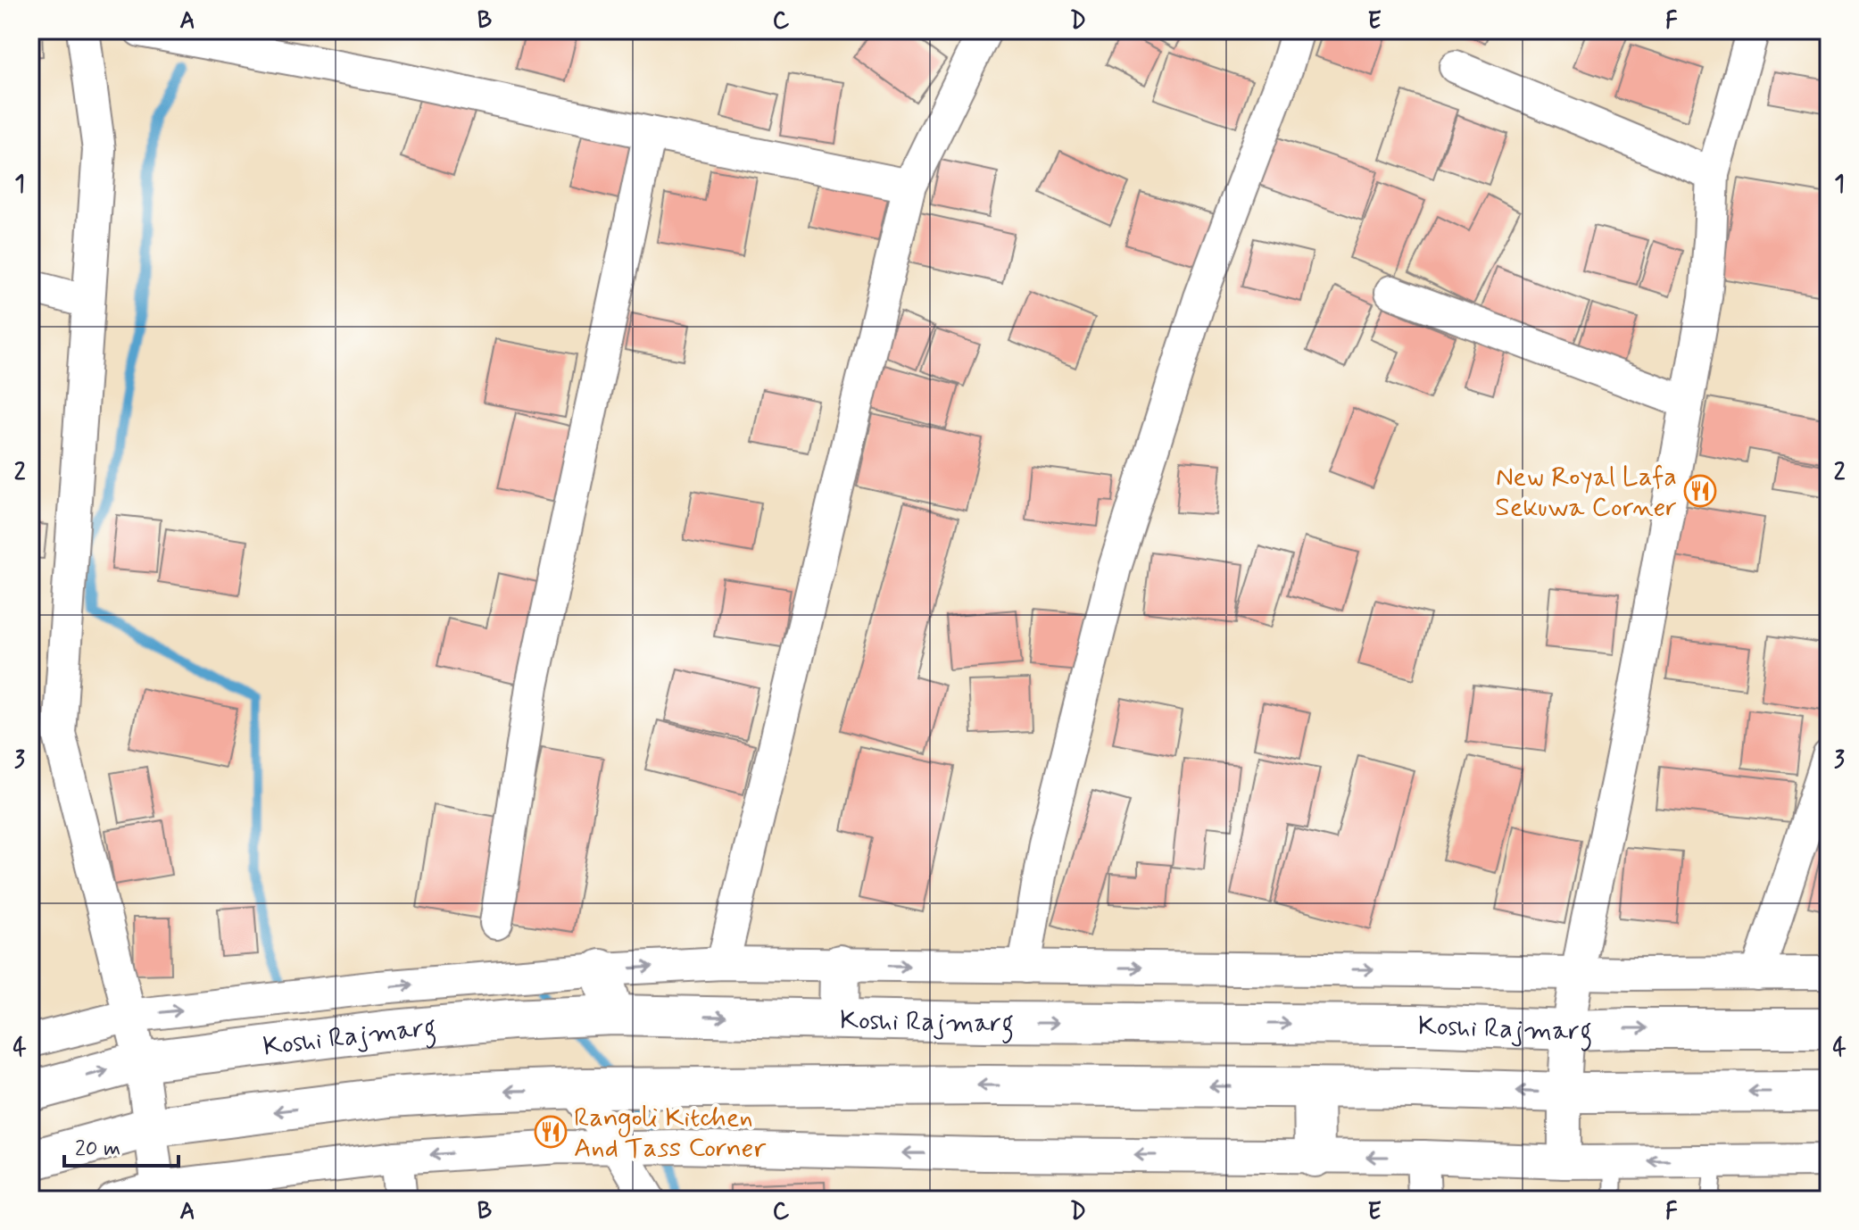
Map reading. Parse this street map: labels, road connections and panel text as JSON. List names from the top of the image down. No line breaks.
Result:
{"streets":{"main road":["Koshi Rajmarg"]},"places":{"restaurant":["New Royal Lafa Sekuwa Corner","Rangoli Kitchen And Tass Corner"]},"scale_bar":"20 m","grid":{"columns":["A","B","C","D","E","F"],"rows":["1","2","3","4"]}}
